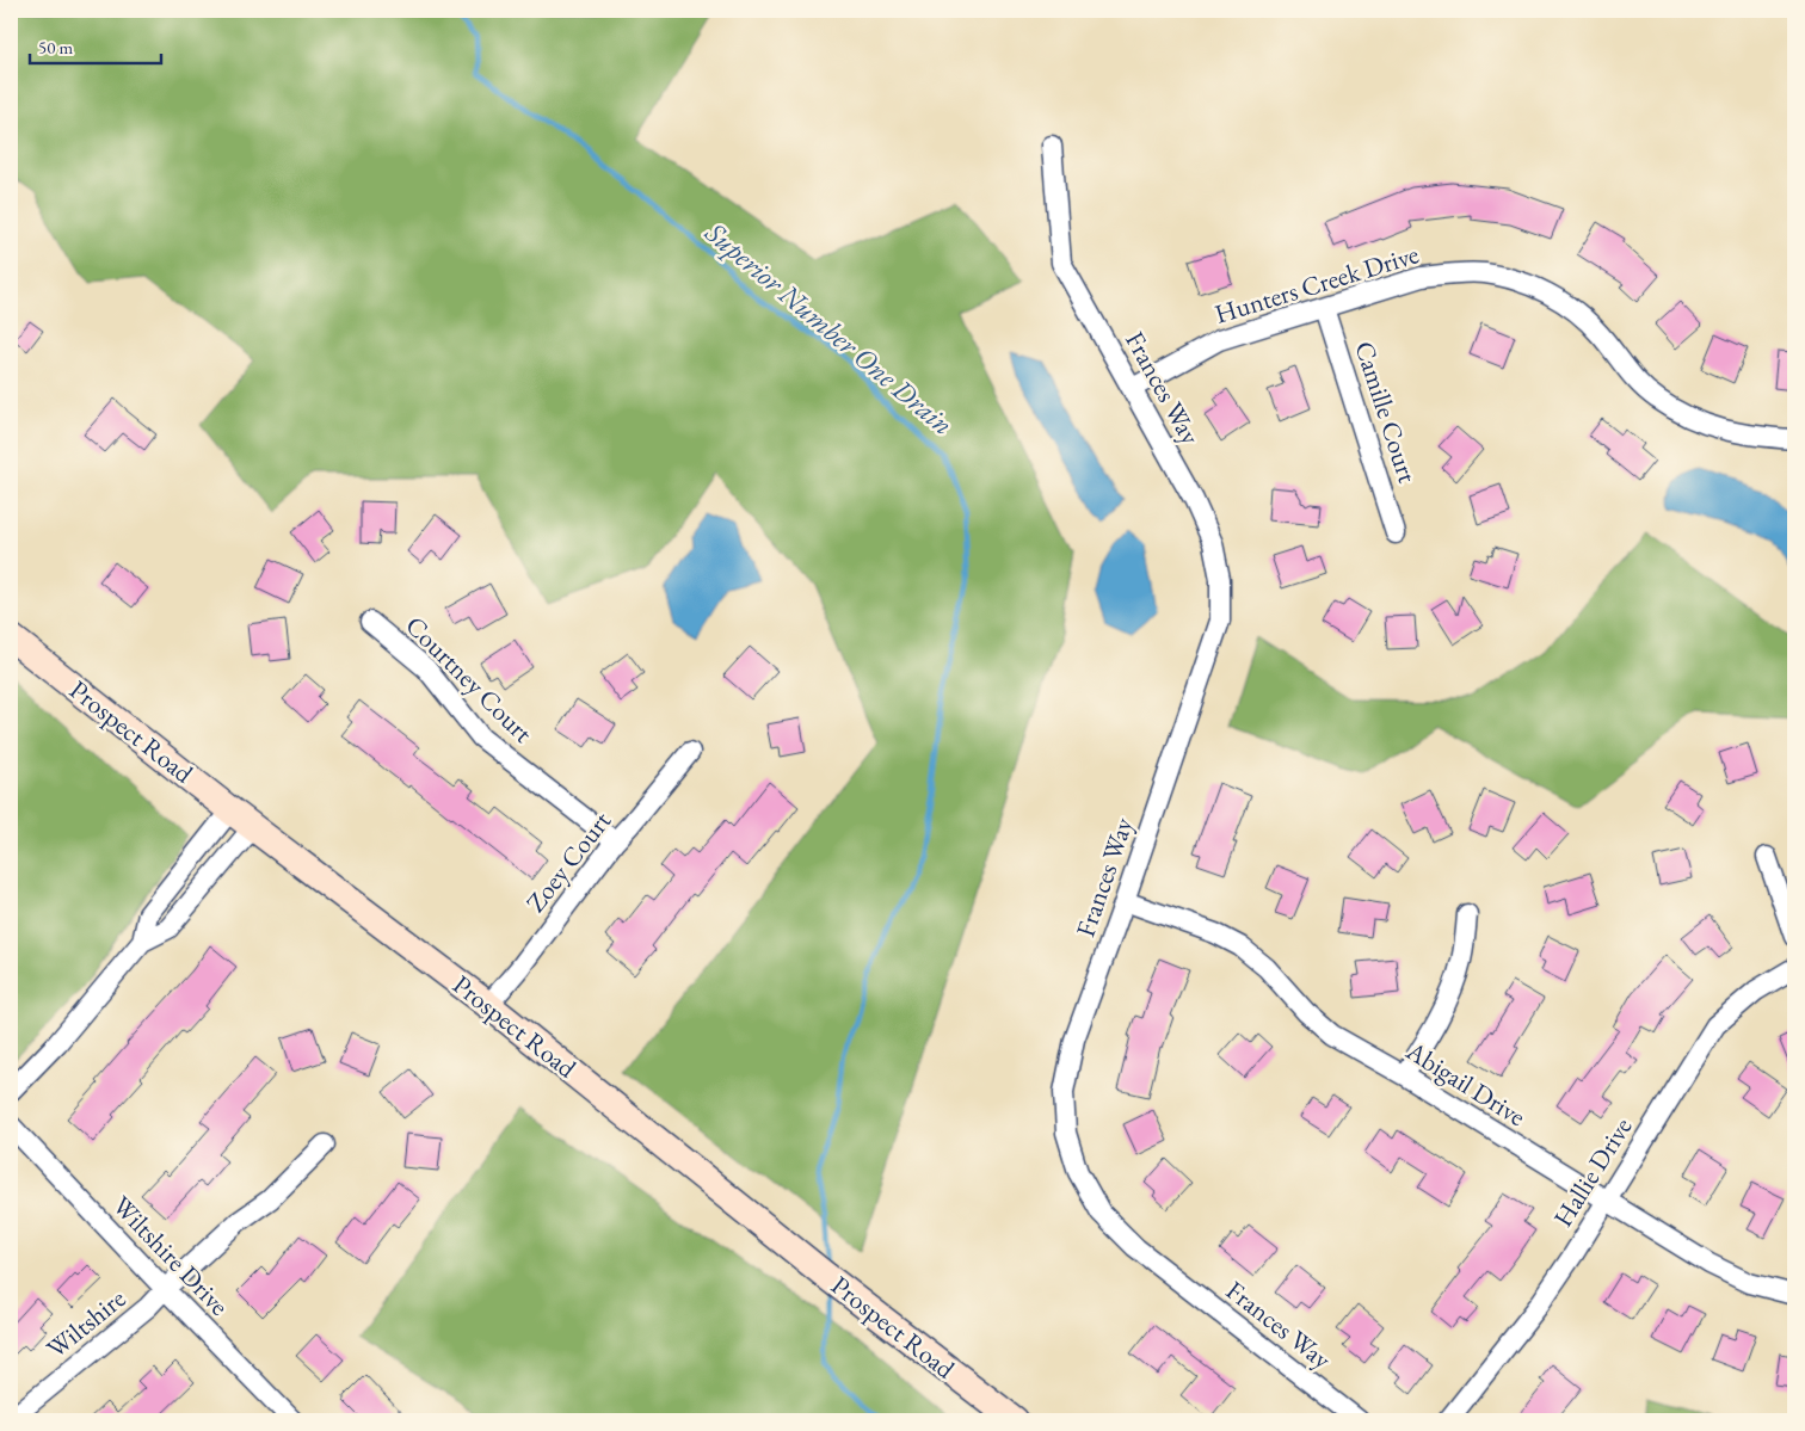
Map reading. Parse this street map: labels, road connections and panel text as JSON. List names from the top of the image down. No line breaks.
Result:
{"streets":{"main road":["Prospect Road"],"street":["Hunters Creek Drive","Frances Way","Camille Court","Courtney Court","Zoey Court","Abigail Drive","Hallie Drive","Wiltshire Drive","Wiltshire"]},"crossings":[["Hunters Creek Drive","Frances Way"],["Hunters Creek Drive","Camille Court"],["Frances Way","Abigail Drive"],["Courtney Court","Zoey Court"],["Prospect Road","Zoey Court"],["Abigail Drive","Hallie Drive"],["Wiltshire Drive","Wiltshire"]],"water":["Superior Number One Drain"],"scale_bar":"50 m"}
